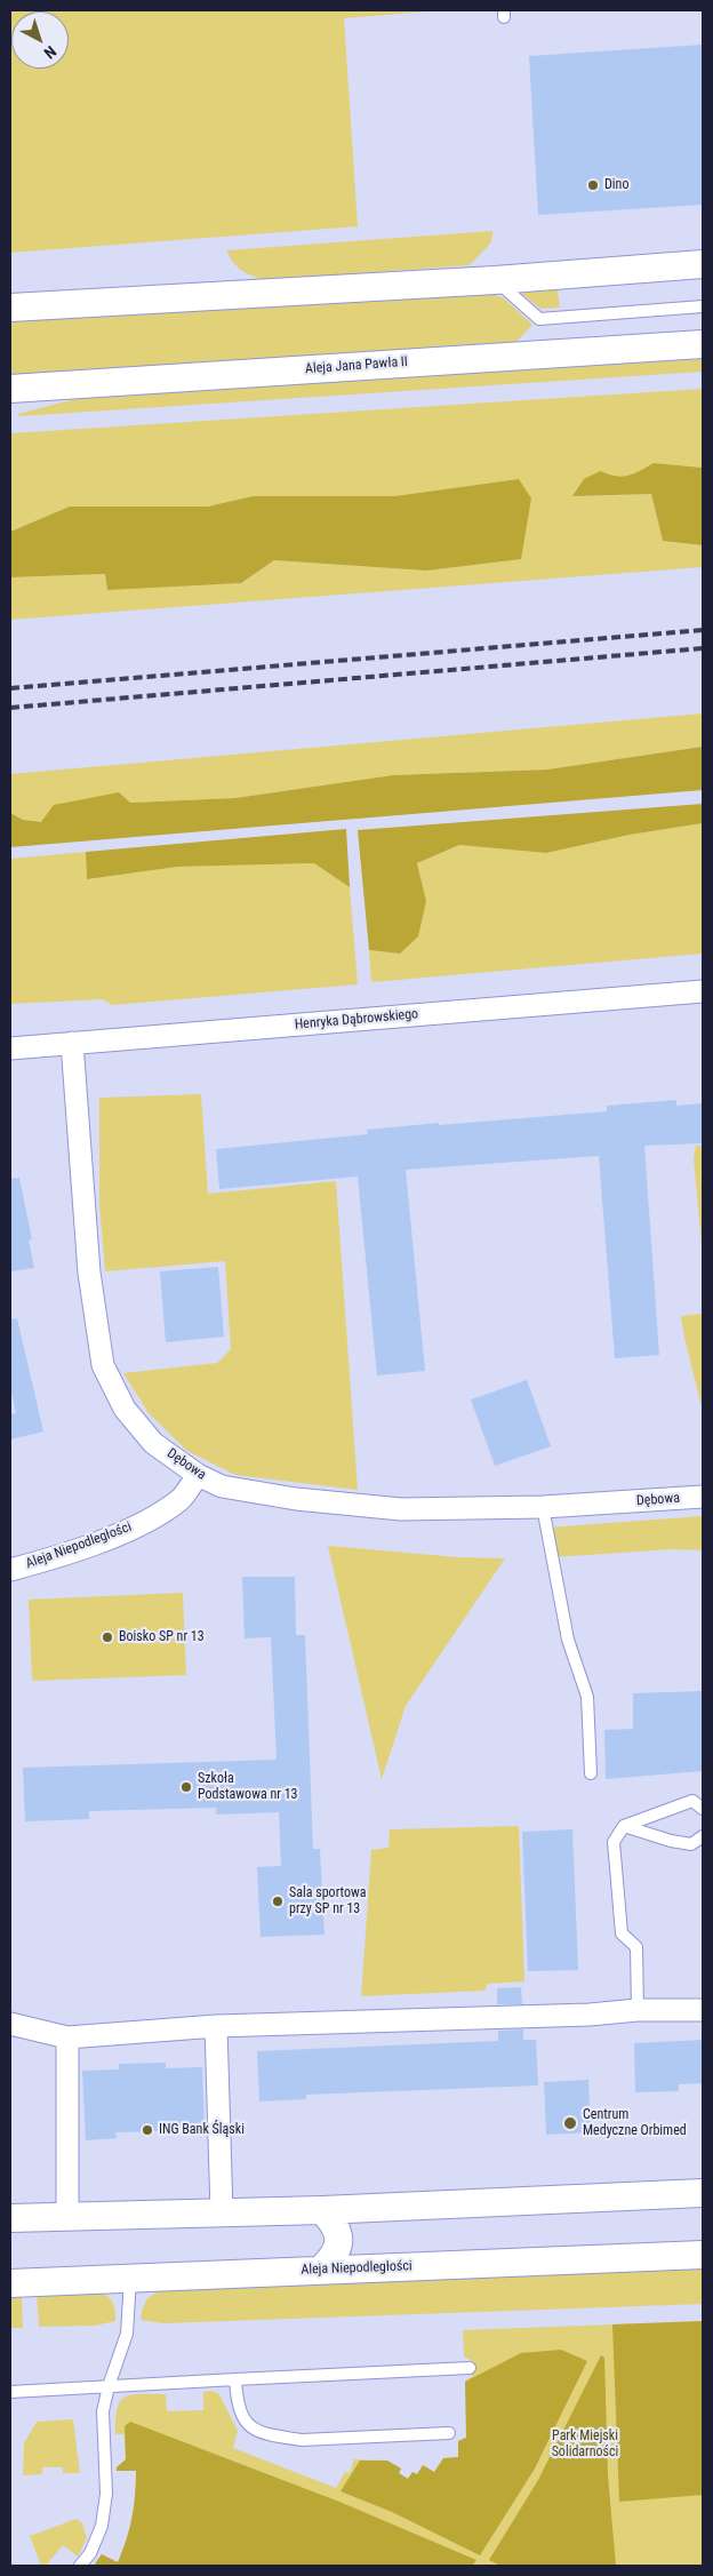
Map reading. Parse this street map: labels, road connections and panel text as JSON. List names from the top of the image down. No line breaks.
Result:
{"streets":{"street":["Aleja Jana Pawła II","Henryka Dąbrowskiego","Dębowa","Aleja Niepodległości"]},"crossings":[["Henryka Dąbrowskiego","Dębowa"],["Dębowa","Aleja Niepodległości"]],"parks":["Park Miejski Solidarności"],"places":["Dino","Boisko SP nr 13","Szkoła Podstawowa nr 13","Sala sportowa przy SP nr 13","Centrum Medyczne Orbimed","ING Bank Śląski"],"north":"bottom right"}
